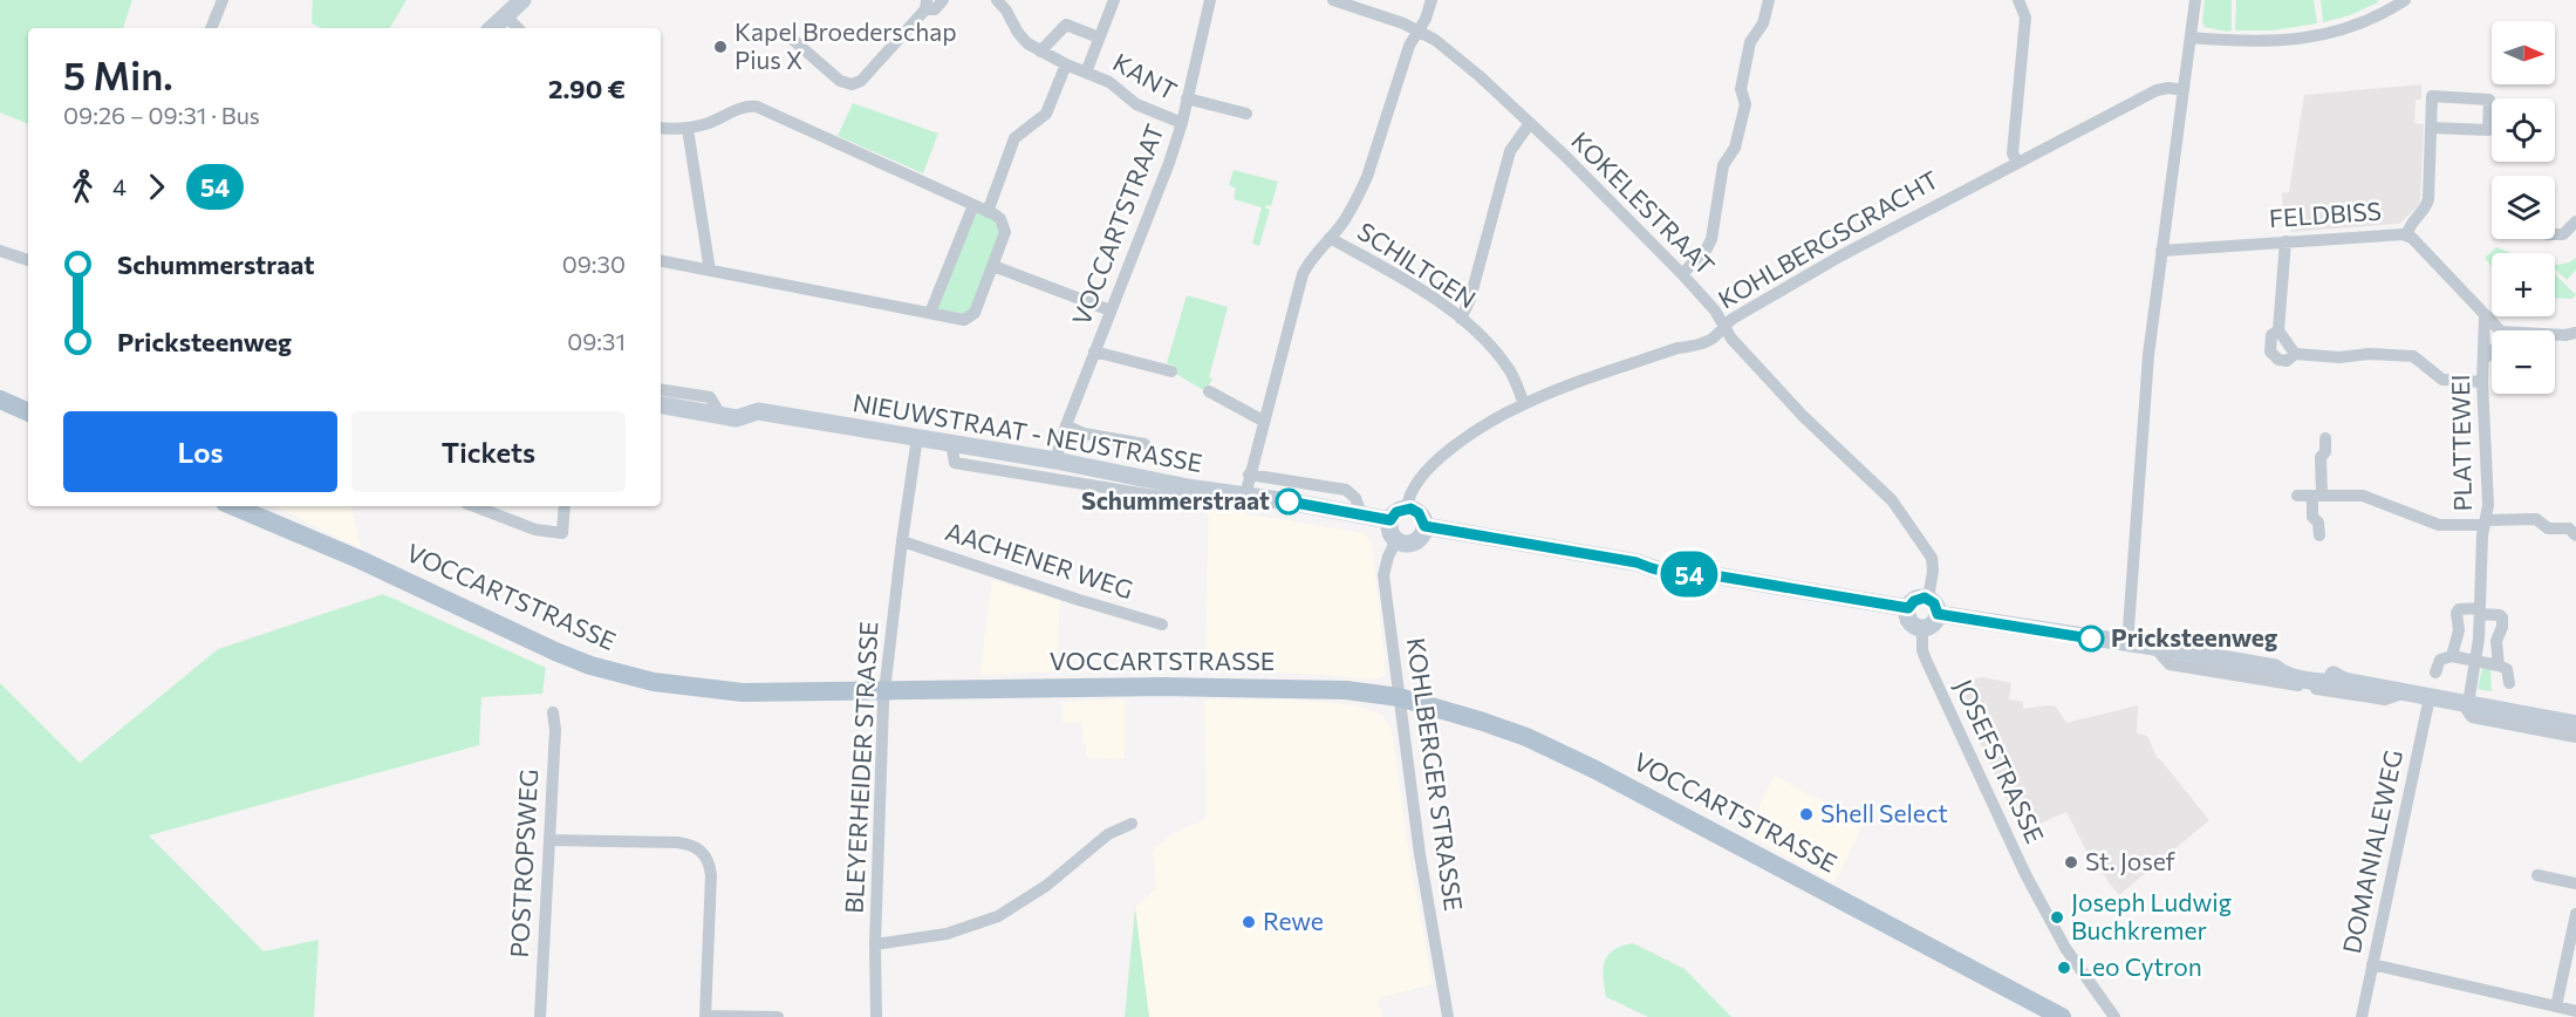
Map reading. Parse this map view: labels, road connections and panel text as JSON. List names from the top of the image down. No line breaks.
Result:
{"streets":{"main road":["VOCCARTSTRASSE"],"street":["KANT","KOKELESTRAAT","FELDBISS","VOCCARTSTRAAT","KOHLBERGSGRACHT","SCHILTGEN","NIEUWSTRAAT - NEUSTRASSE","PLATTEWEI","AACHENER WEG","JOSEFSTRASSE","BLEYERHEIDER STRASSE","KOHLBERGER STRASSE","DOMANIALEWEG","POSTROPSWEG"]},"crossings":[["KANT","VOCCARTSTRAAT"],["KOKELESTRAAT","KOHLBERGSGRACHT"],["KOKELESTRAAT","JOSEFSTRASSE"],["FELDBISS","PLATTEWEI"],["VOCCARTSTRAAT","NIEUWSTRAAT - NEUSTRASSE"],["KOHLBERGSGRACHT","SCHILTGEN"],["KOHLBERGSGRACHT","NIEUWSTRAAT - NEUSTRASSE"],["KOHLBERGSGRACHT","KOHLBERGER STRASSE"],["NIEUWSTRAAT - NEUSTRASSE","BLEYERHEIDER STRASSE"],["NIEUWSTRAAT - NEUSTRASSE","KOHLBERGER STRASSE"],["AACHENER WEG","BLEYERHEIDER STRASSE"],["VOCCARTSTRASSE","BLEYERHEIDER STRASSE"],["VOCCARTSTRASSE","KOHLBERGER STRASSE"]],"places":["Kapel Broederschap Pius X","Schummerstraat","Pricksteenweg","Shell Select","St. Josef","Joseph Ludwig Buchkremer","Rewe","Leo Cytron"],"lines":["bus line 54"],"north":"right","page":{"on_map":"54","map_buttons":["+","−"],"heading":["5 Min.","09:26 – 09:31 · Bus","2.90 €"],"legs":["4","54"],"list":[{"name":"Schummerstraat","value":"09:30"},{"name":"Pricksteenweg","value":"09:31"}],"buttons":["Los","Tickets"]}}
